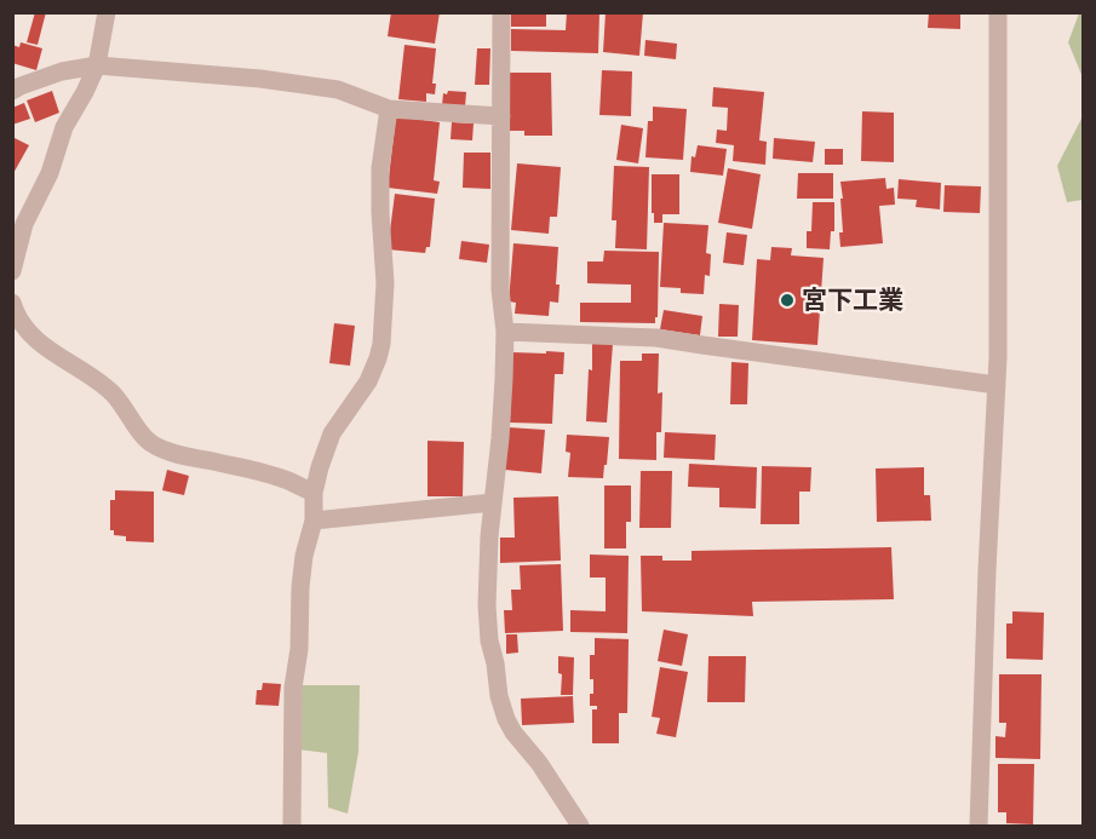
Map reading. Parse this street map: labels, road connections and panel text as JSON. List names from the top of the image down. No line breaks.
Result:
{"places":["宮下工業"]}
